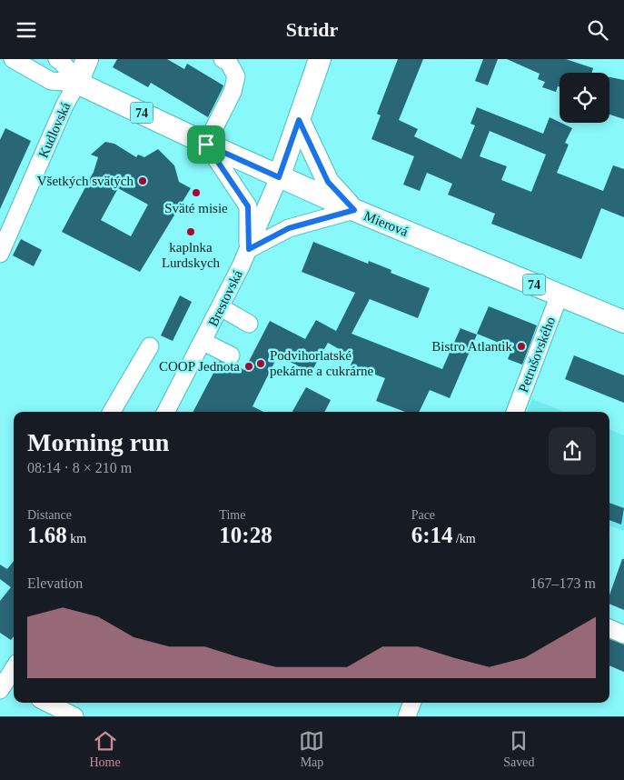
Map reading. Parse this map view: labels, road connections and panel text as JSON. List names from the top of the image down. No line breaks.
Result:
{"streets":{"main road":["74","Mierová"],"street":["Kudlovská","Brestovská","Petrušovského"]},"crossings":[["74","Mierová"],["Kudlovská","Mierová"],["Mierová","Brestovská"],["Mierová","Petrušovského"]],"places":["Všetkých svätých","Sväté misie","kaplnka Lurdskych","Bistro Atlantik","Podvihorlatské pekárne a cukrárne","COOP Jednota"],"page":{"header":"Stridr","heading":["Morning run","08:14 · 8 × 210 m"],"stats":[["Distance","1.68 km"],["Time","10:28"],["Pace","6:14 /km"]],"chart":["Elevation","167–173 m"],"tabs":["Home","Map","Saved"]}}
